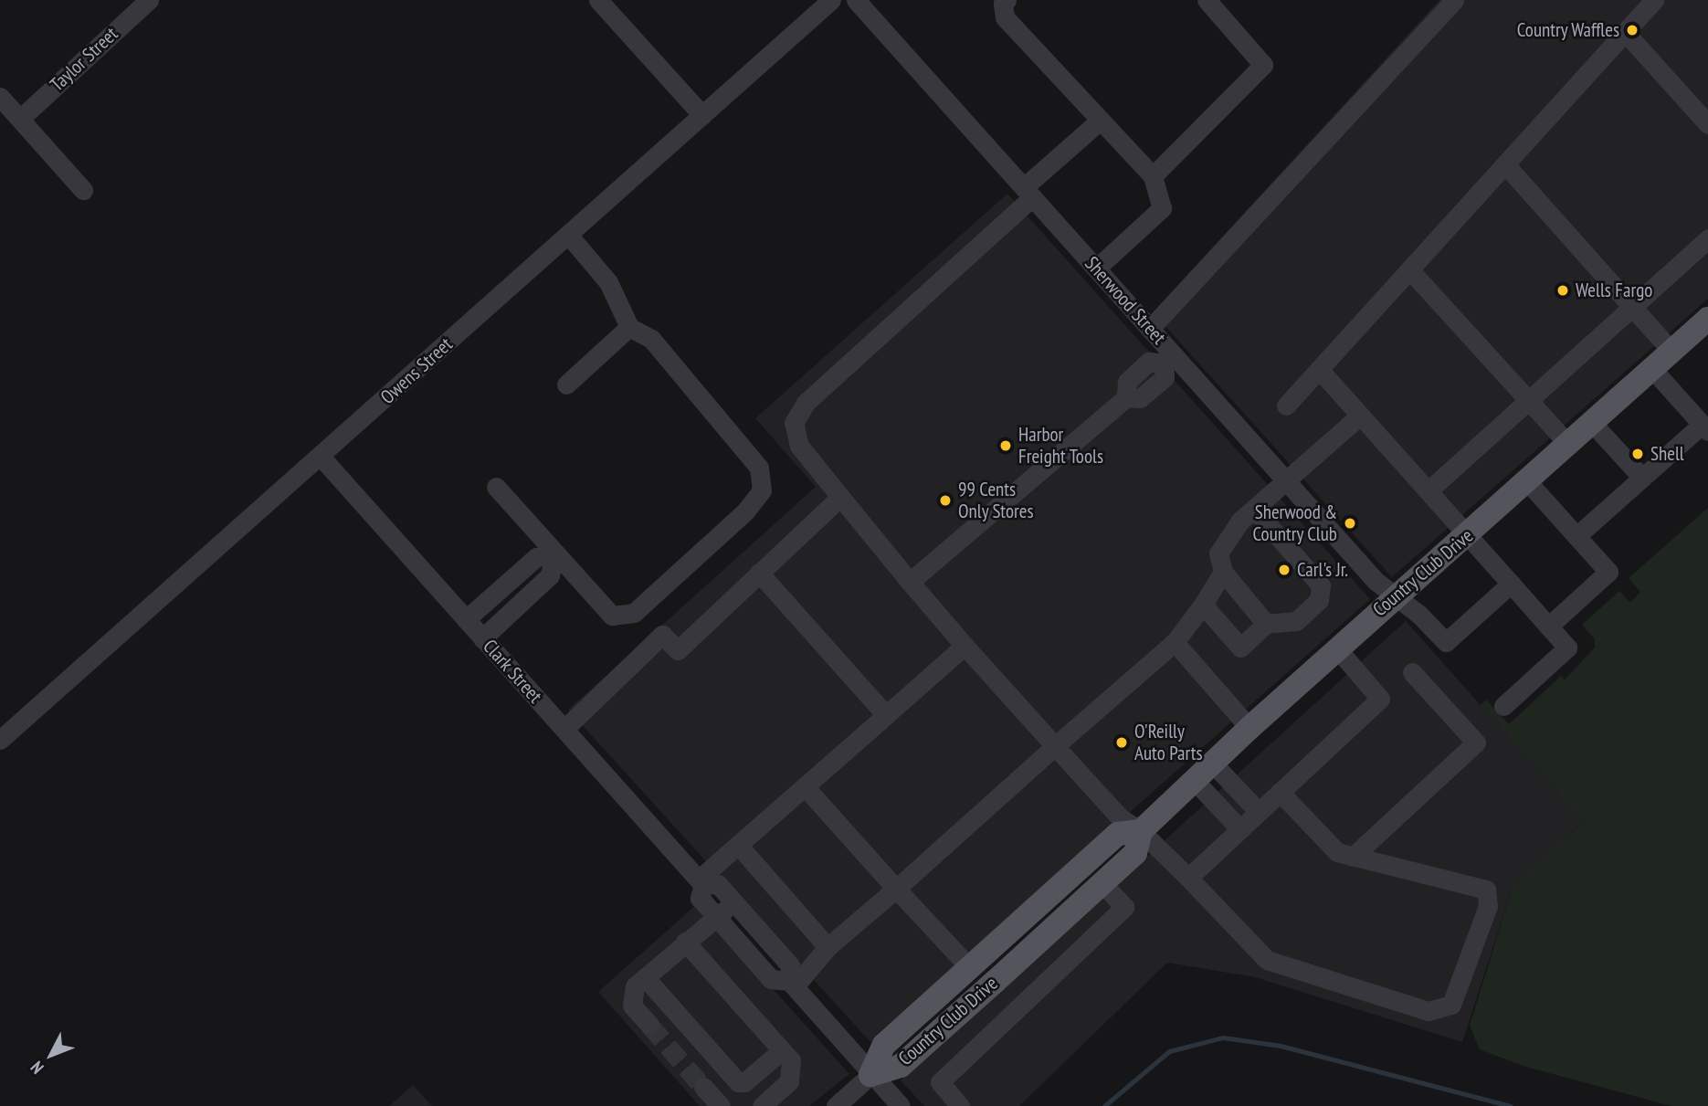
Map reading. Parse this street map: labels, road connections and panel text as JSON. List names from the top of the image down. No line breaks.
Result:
{"streets":{"main road":["Country Club Drive"],"street":["Taylor Street","Sherwood Street","Owens Street","Clark Street"]},"crossings":[["Sherwood Street","Country Club Drive"],["Owens Street","Clark Street"],["Country Club Drive","Clark Street"]],"places":["Country Waffles","Wells Fargo","Harbor Freight Tools","Shell","99 Cents Only Stores","Sherwood & Country Club","Carl's Jr.","O'Reilly Auto Parts"],"north":"bottom left"}
